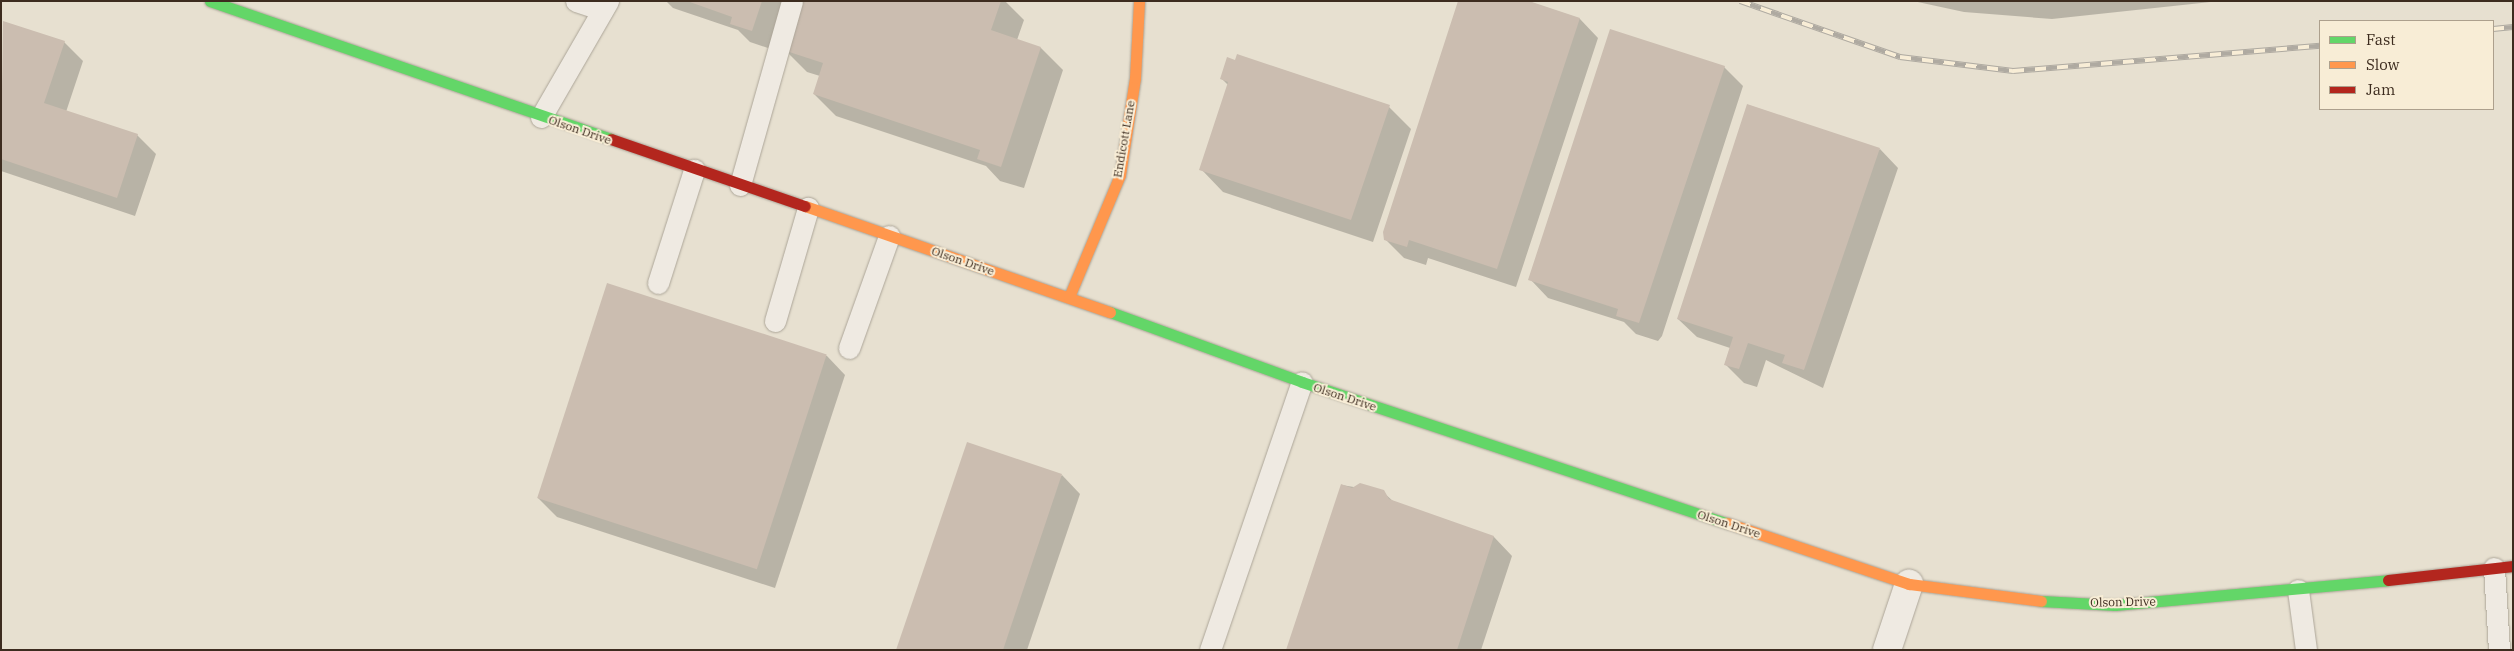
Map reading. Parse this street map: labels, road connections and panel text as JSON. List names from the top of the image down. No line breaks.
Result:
{"streets":{"street":["Olson Drive","Endicott Lane"]},"crossings":[["Olson Drive","Endicott Lane"]],"legend":["Fast","Slow","Jam"]}
